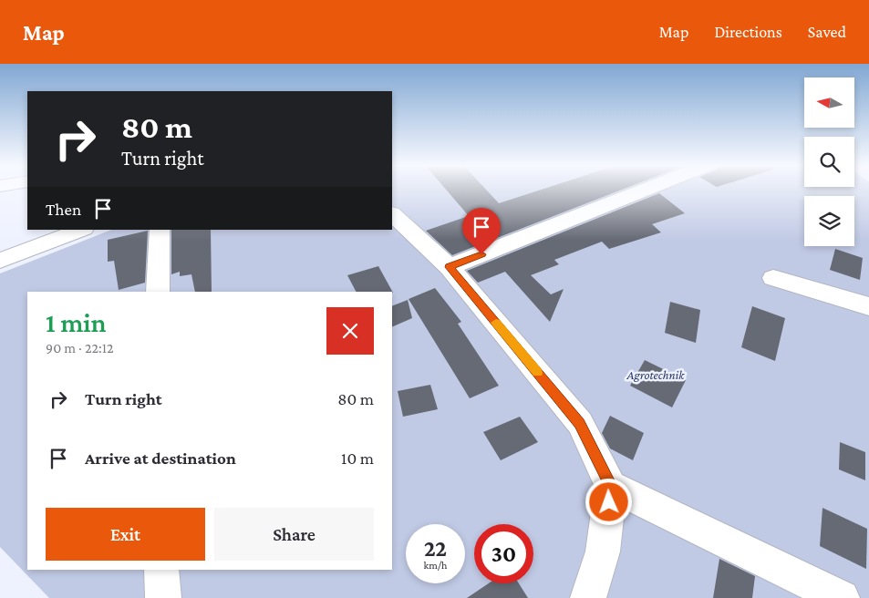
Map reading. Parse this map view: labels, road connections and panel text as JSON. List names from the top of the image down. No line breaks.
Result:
{"parks":["Agrotechnik"],"north":"left","page":{"header":"Map","nav":["Map","Directions","Saved"],"turn":["80 m","Turn right"],"then":"Then","heading":["1 min","90 m · 22:12"],"list":[{"name":"Turn right","value":"80 m"},{"name":"Arrive at destination","value":"10 m"}],"buttons":["Exit","Share"],"speed":"22 km/h","limit":"30"}}
